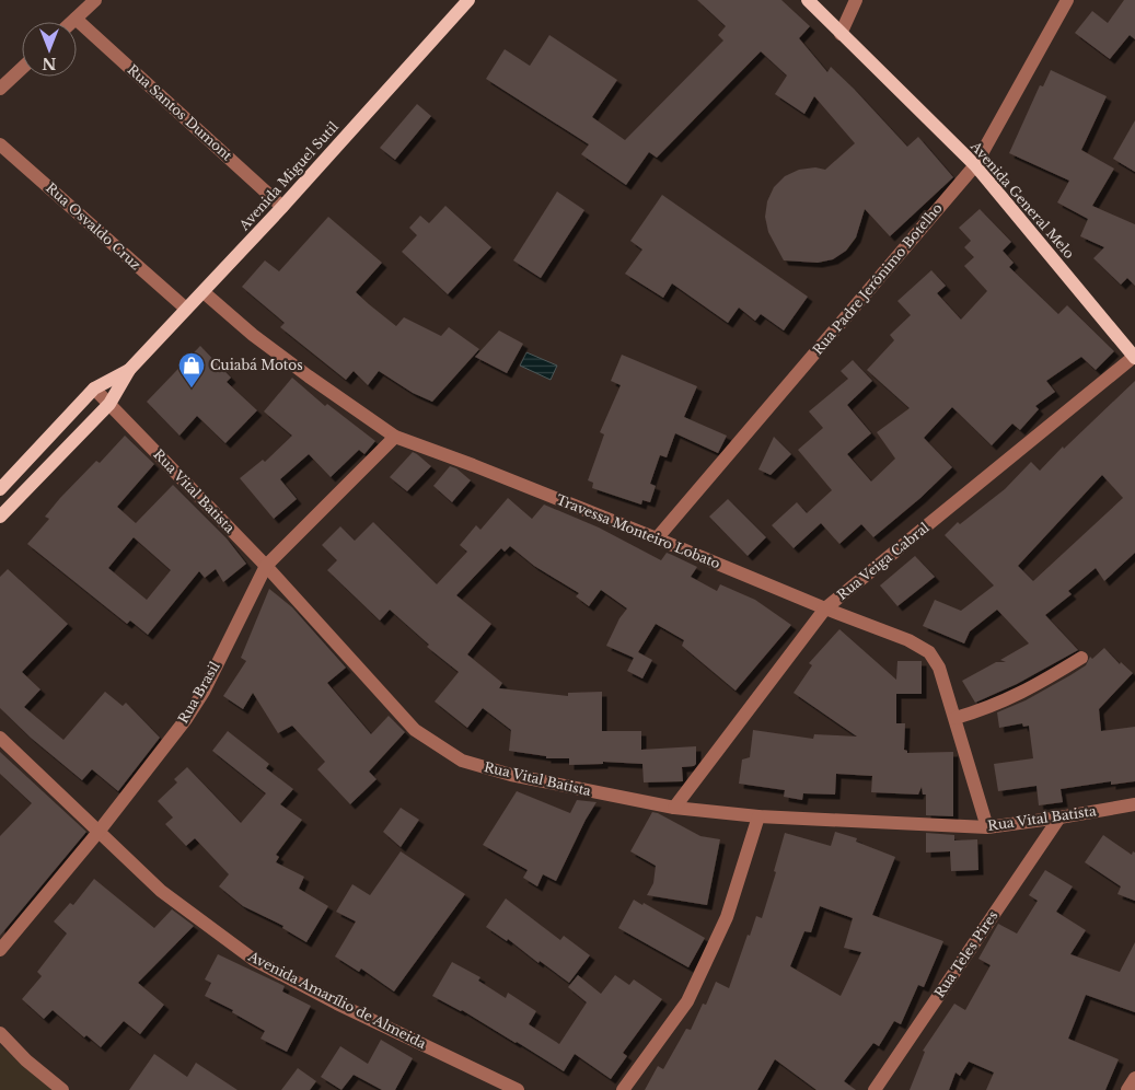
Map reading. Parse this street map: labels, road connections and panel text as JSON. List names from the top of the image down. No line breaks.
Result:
{"streets":{"main road":["Avenida Miguel Sutil","Avenida General Melo"],"street":["Rua Santos Dumont","Rua Osvaldo Cruz","Rua Padre Jerônimo Botelho","Rua Vital Batista","Travessa Monteiro Lobato","Rua Veiga Cabral","Rua Brasil","Rua Teles Pires","Avenida Amarílio de Almeida"]},"crossings":[["Rua Santos Dumont","Avenida Miguel Sutil"],["Avenida Miguel Sutil","Rua Osvaldo Cruz"],["Avenida Miguel Sutil","Rua Vital Batista"],["Avenida Miguel Sutil","Travessa Monteiro Lobato"],["Avenida General Melo","Rua Padre Jerônimo Botelho"],["Avenida General Melo","Rua Veiga Cabral"],["Rua Padre Jerônimo Botelho","Travessa Monteiro Lobato"],["Rua Vital Batista","Travessa Monteiro Lobato"],["Rua Vital Batista","Rua Veiga Cabral"],["Rua Vital Batista","Rua Brasil"],["Rua Vital Batista","Rua Teles Pires"],["Travessa Monteiro Lobato","Rua Veiga Cabral"],["Travessa Monteiro Lobato","Rua Brasil"],["Rua Brasil","Avenida Amarílio de Almeida"]],"places":{"shop":["Cuiabá Motos"]},"north":"bottom"}
